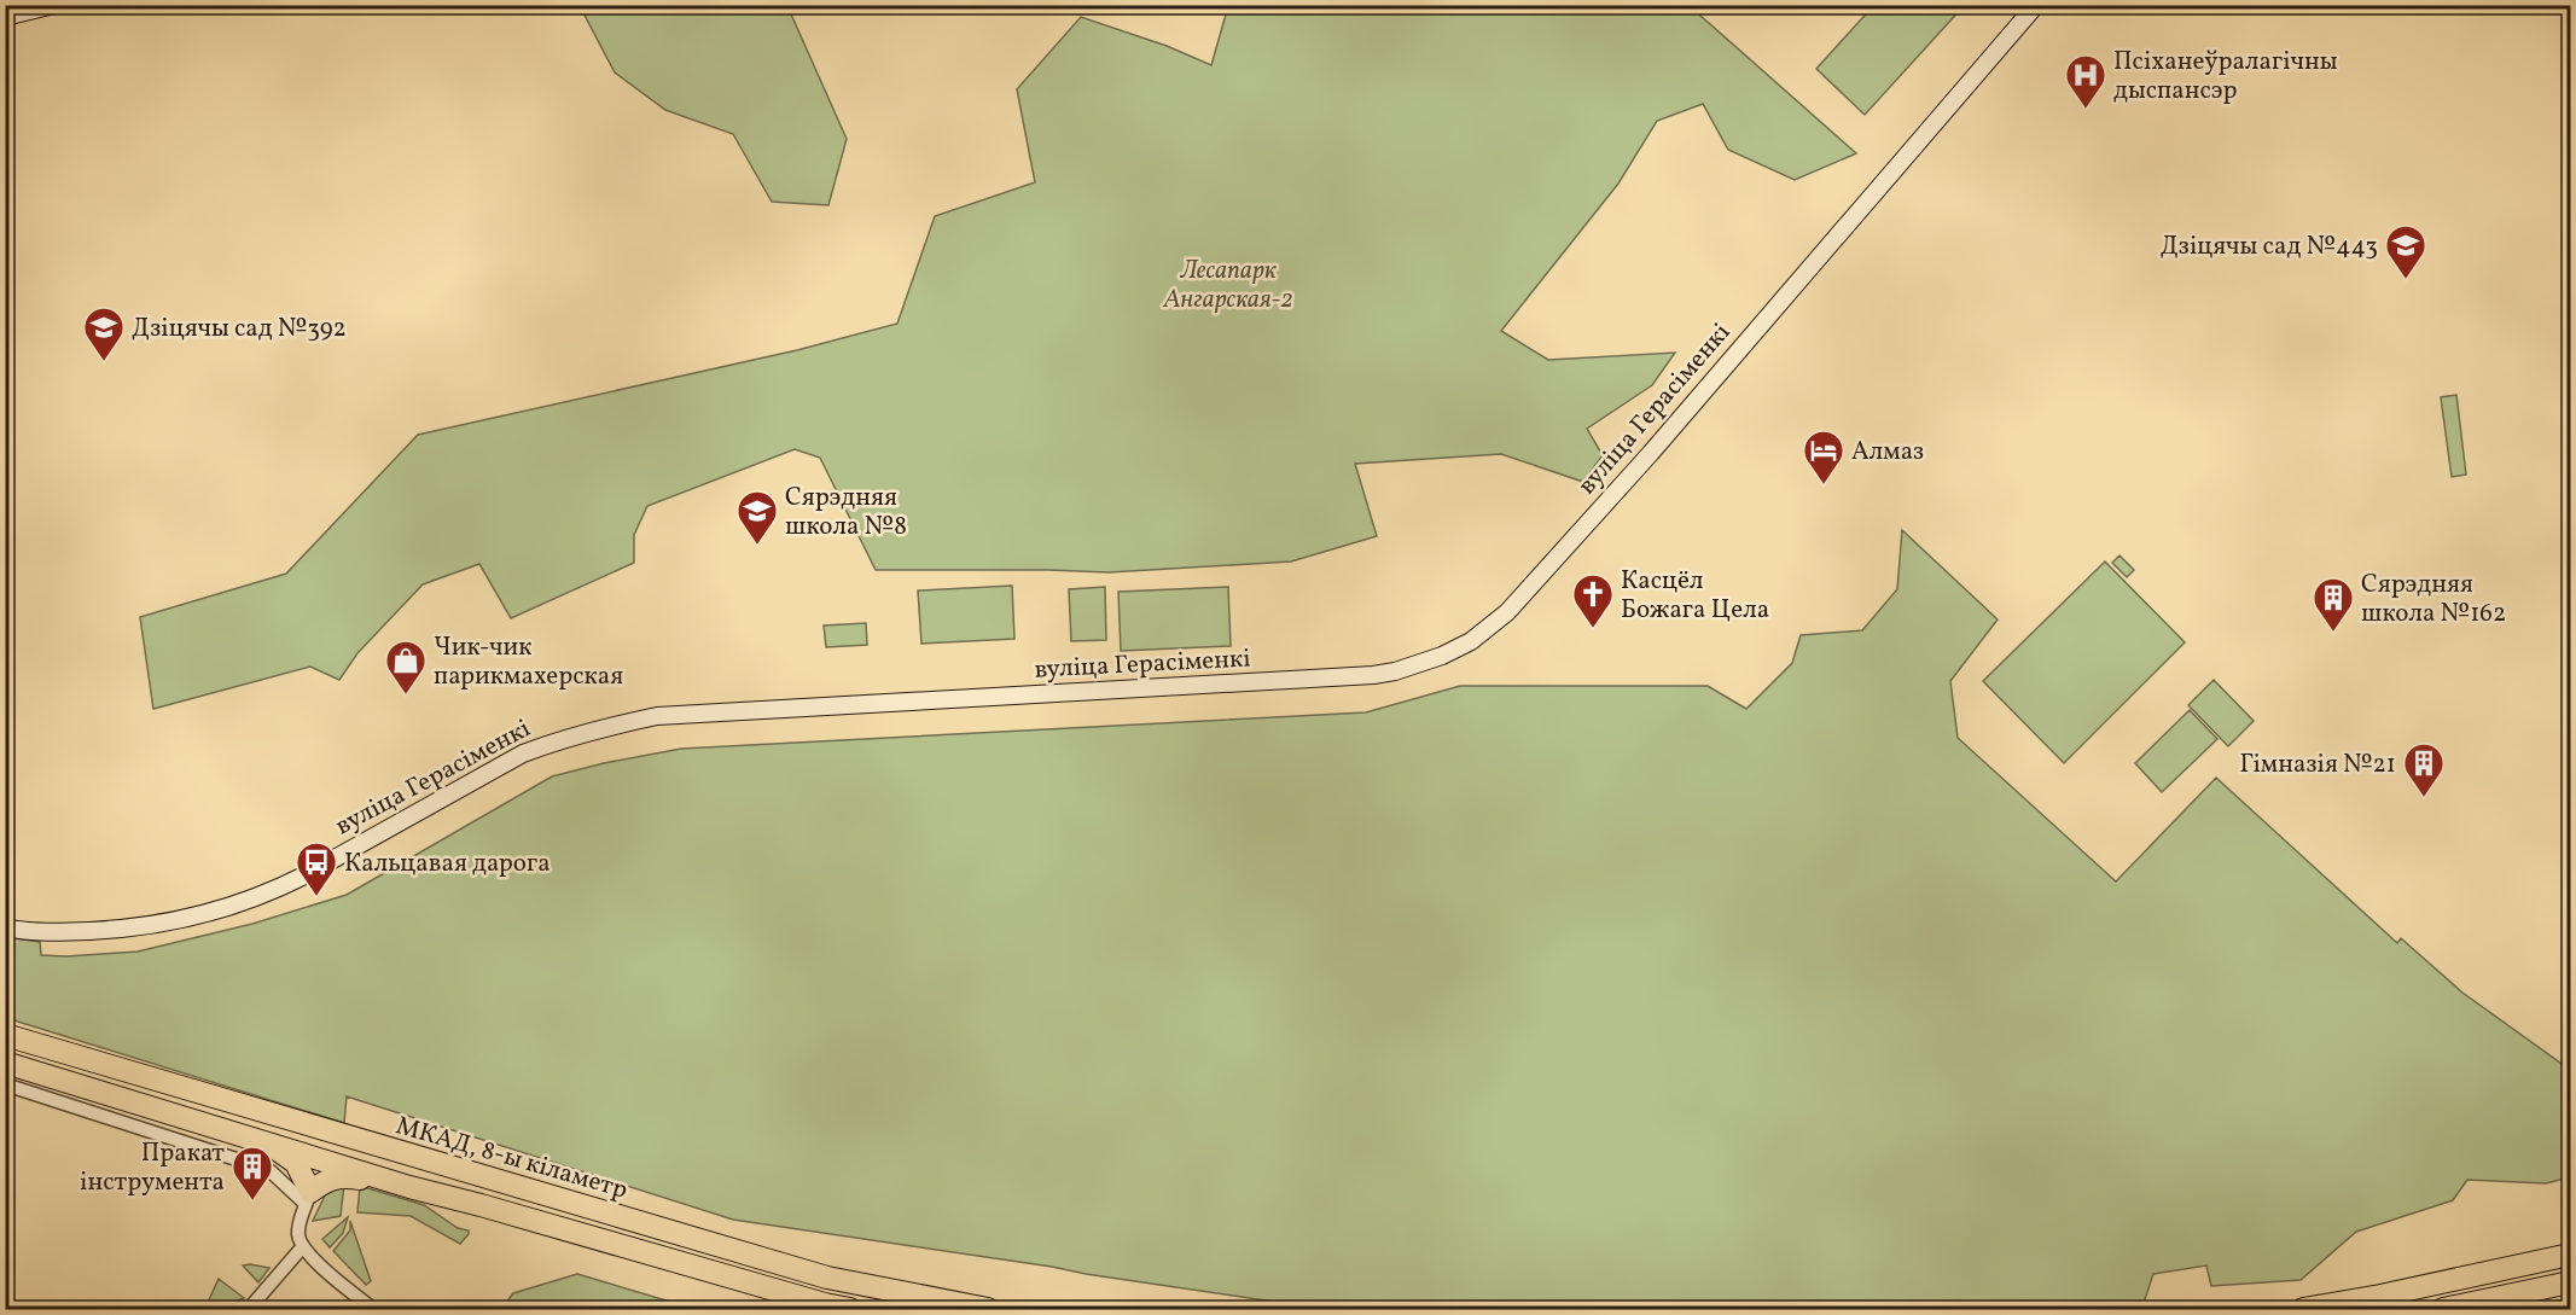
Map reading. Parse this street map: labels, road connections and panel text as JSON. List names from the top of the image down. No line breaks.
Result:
{"streets":{"highway":["МКАД, 8-ы кіламетр"],"street":["вуліца Герасіменкі"]},"parks":["Лесапарк Ангарская-2"],"places":{"hospital":["Псіханеўралагічны дыспансэр"],"school or university":["Дзіцячы сад №443","Дзіцячы сад №392","Сярэдняя школа №8"],"hotel":["Алмаз"],"church":["Касцёл Божага Цела"],"building":["Сярэдняя школа №162","Гімназія №21","Пракат інструмента"],"shop":["Чик-чик парикмахерская"],"bus stop":["Кальцавая дарога"]}}
